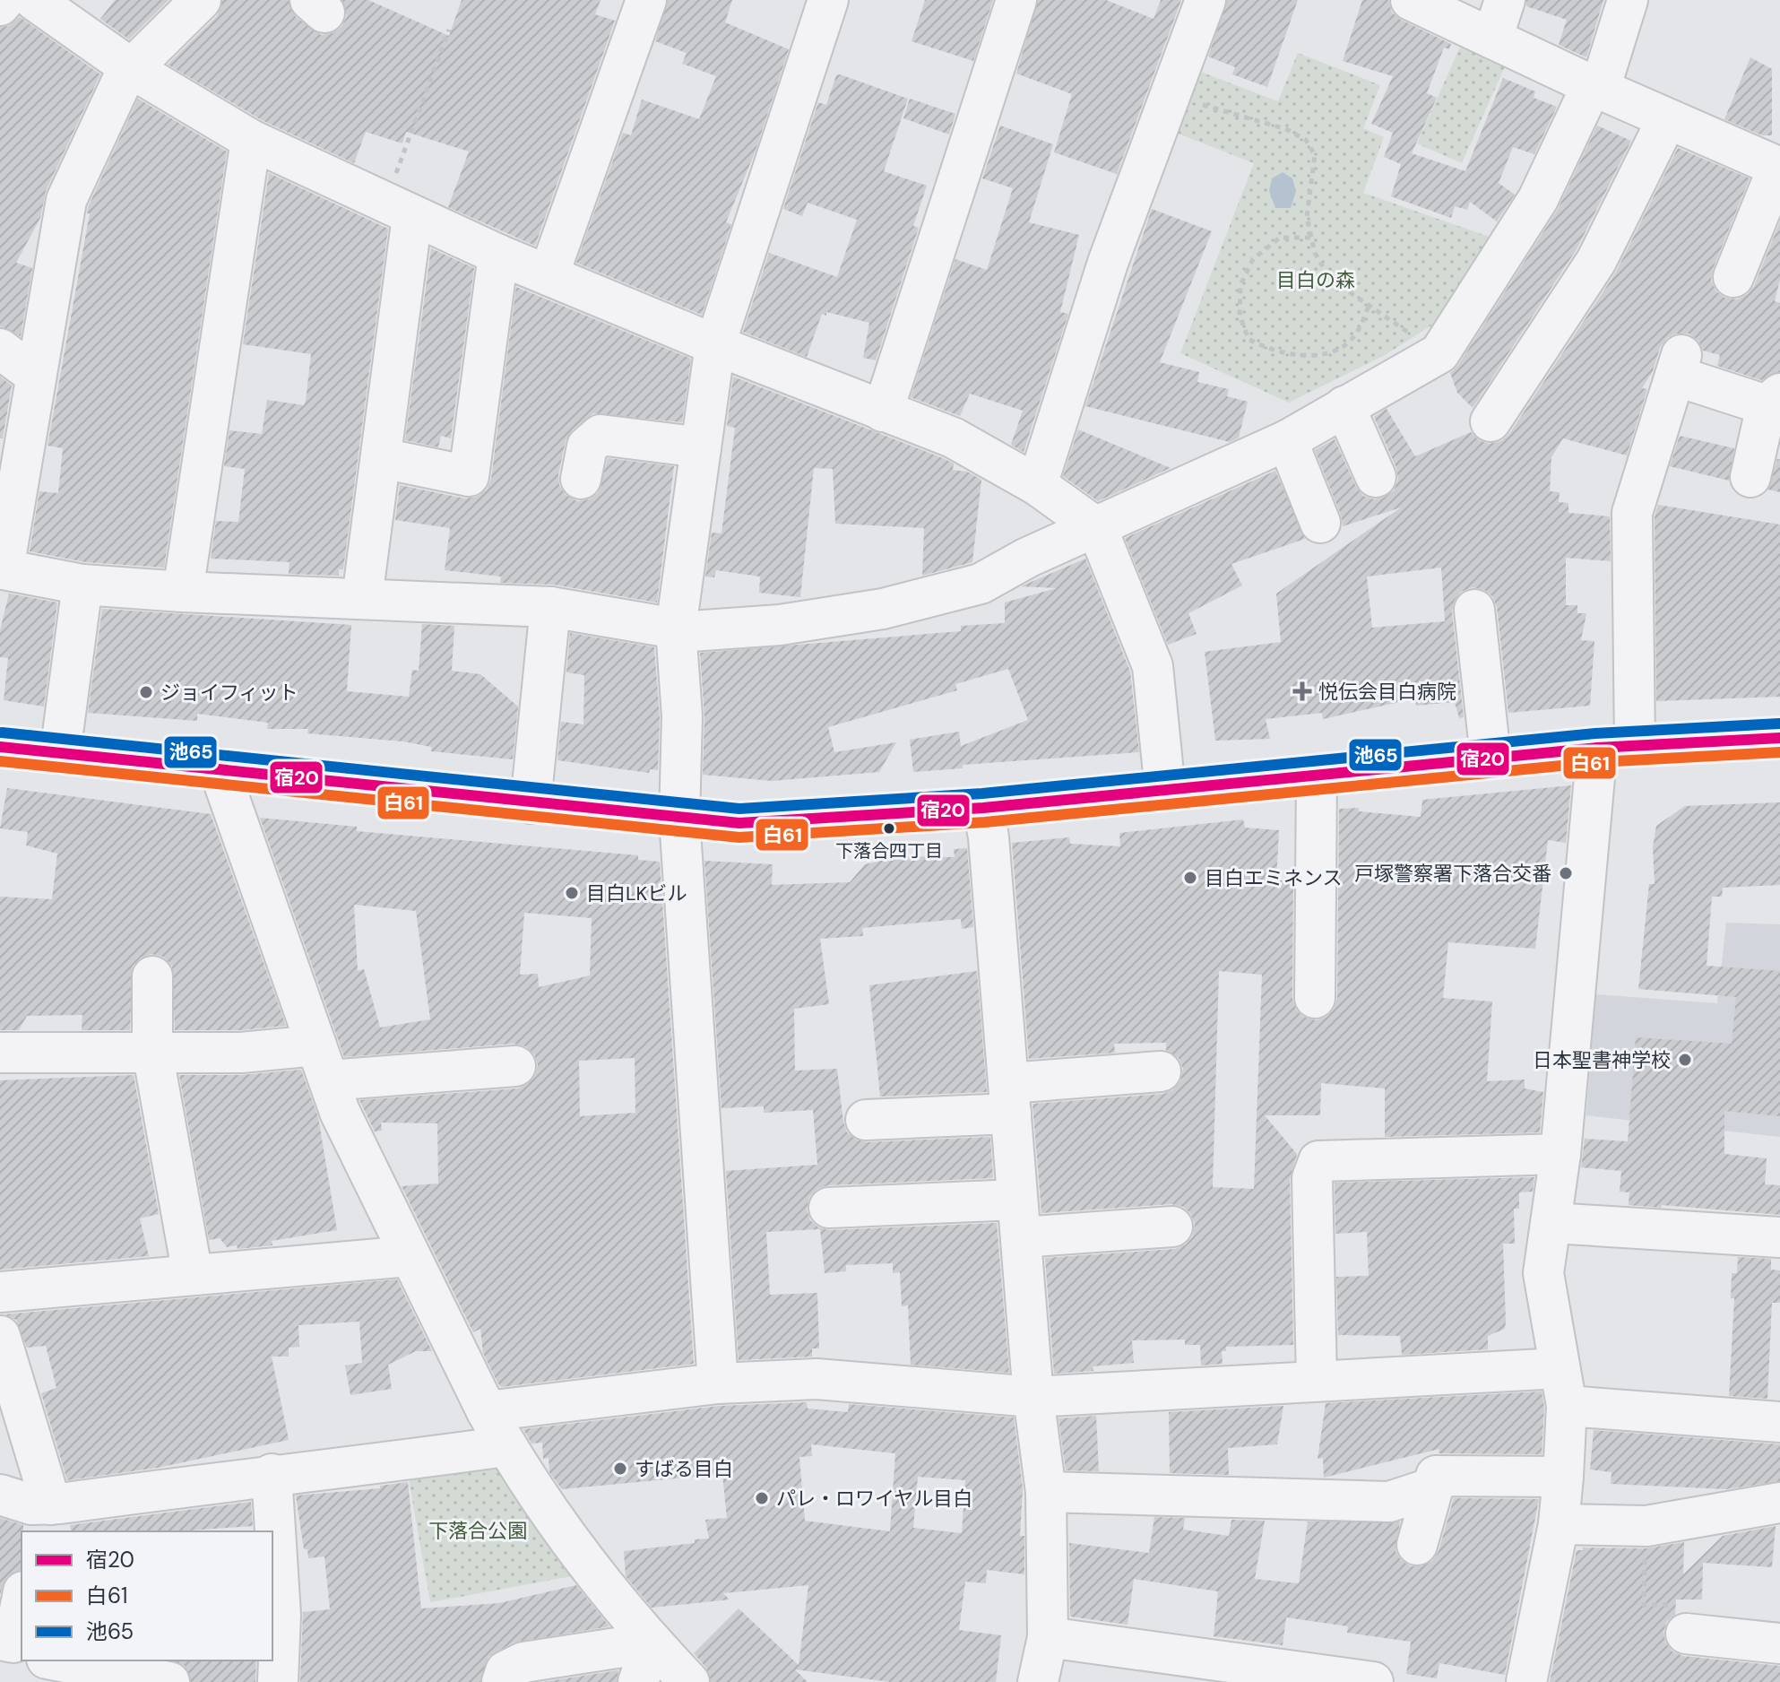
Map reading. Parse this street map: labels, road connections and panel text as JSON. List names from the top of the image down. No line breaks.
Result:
{"parks":["目白の森","下落合公園"],"places":{"health":["悦伝会目白病院"],"other":["ジョイフィット","下落合四丁目","戸塚警察署下落合交番","目白エミネンス","目白LKビル","日本聖書神学校","すばる目白","パレ・ロワイヤル目白"]},"lines":["transit line 池65","transit line 宿20","transit line 白61"],"legend":["宿20","白61","池65"]}
